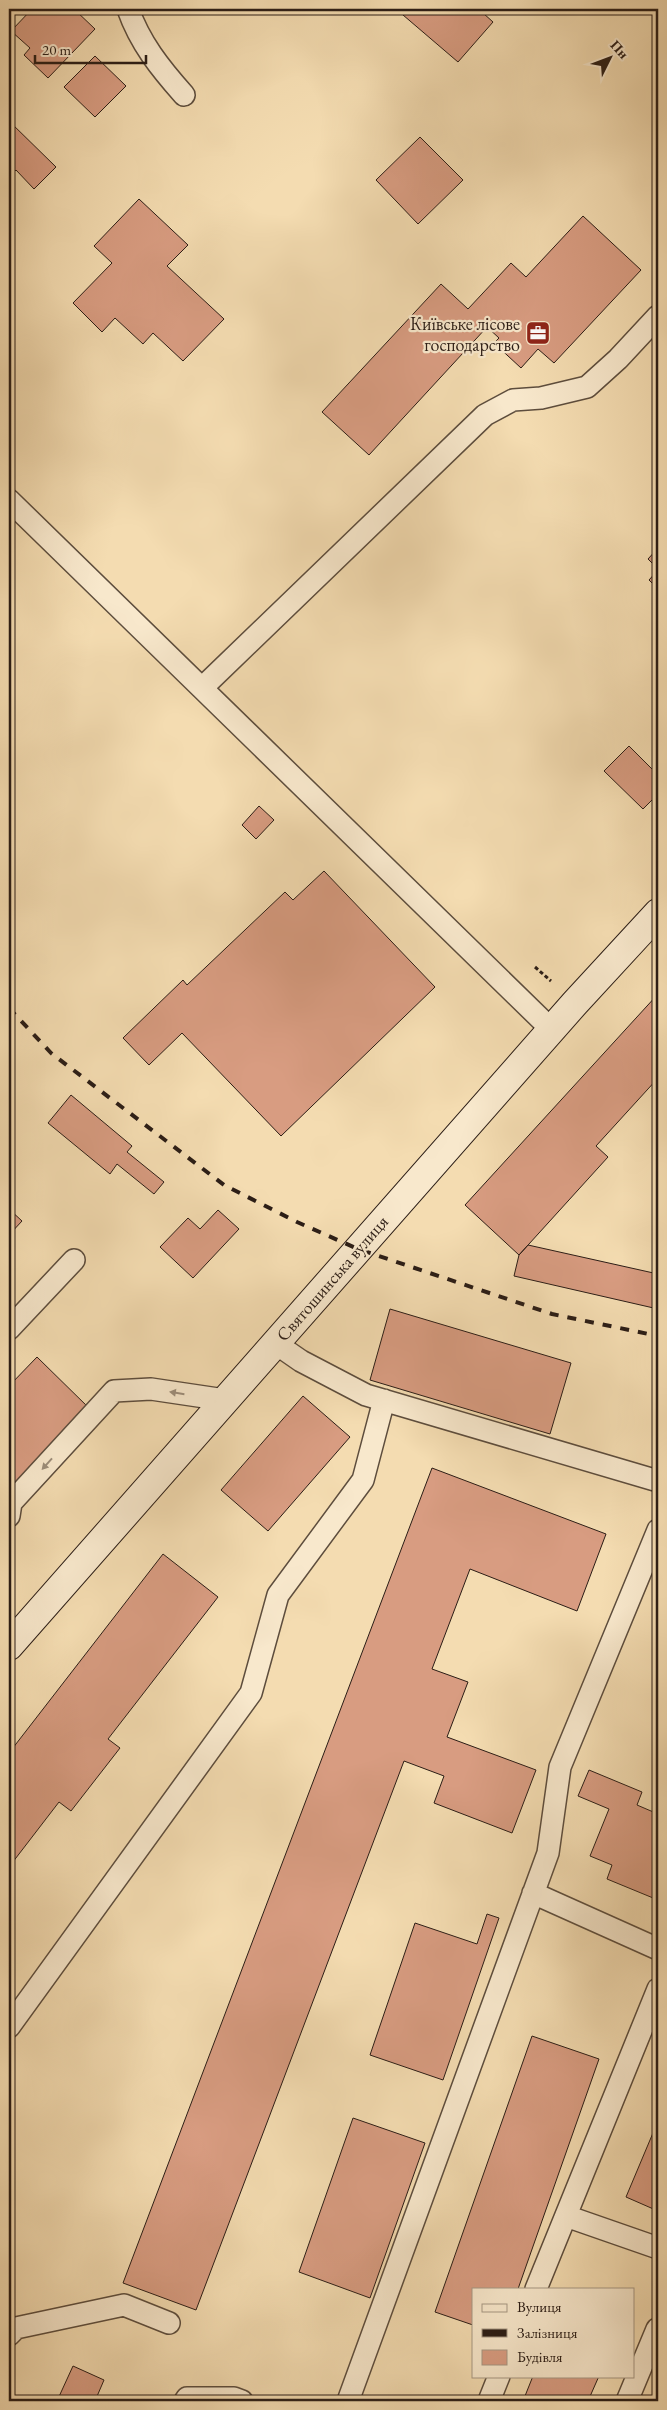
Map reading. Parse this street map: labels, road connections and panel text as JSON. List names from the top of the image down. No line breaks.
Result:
{"streets":{"main road":["Святошинська вулиця"]},"places":{"office":["Київське лісове господарство"]},"legend":["Вулиця","Залізниця","Будівля"],"scale_bar":"20 m","north":"top right"}
